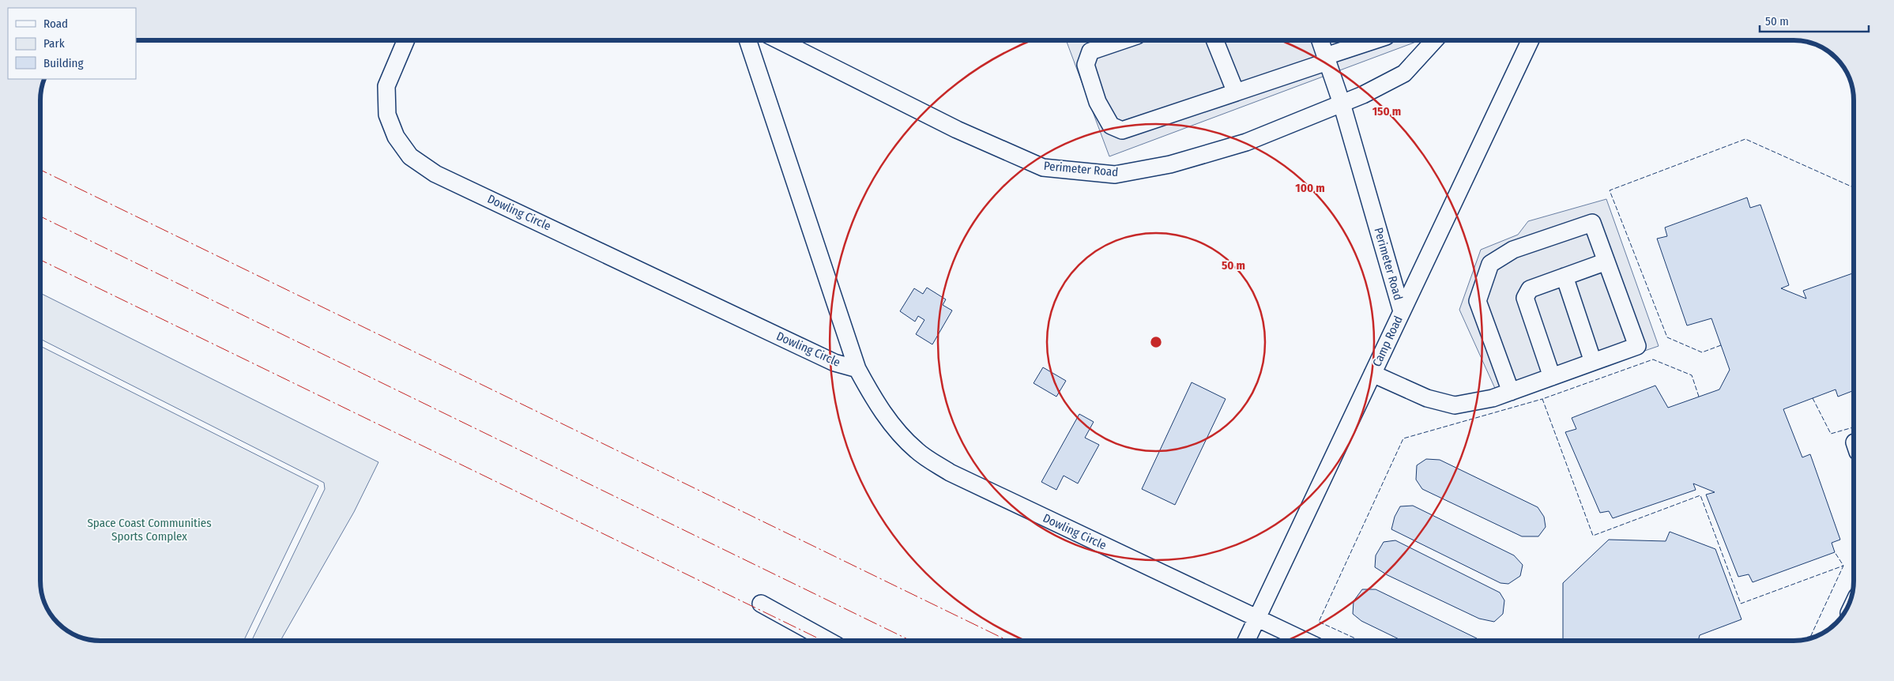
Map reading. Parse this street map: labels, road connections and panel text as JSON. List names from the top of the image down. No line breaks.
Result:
{"streets":{"street":["Perimeter Road","Dowling Circle","Camp Road"]},"crossings":[["Perimeter Road","Camp Road"],["Dowling Circle","Camp Road"]],"parks":["Space Coast Communities Sports Complex"],"legend":["Road","Park","Building"],"scale_bar":"50 m","rings":["150 m","100 m","50 m"]}
